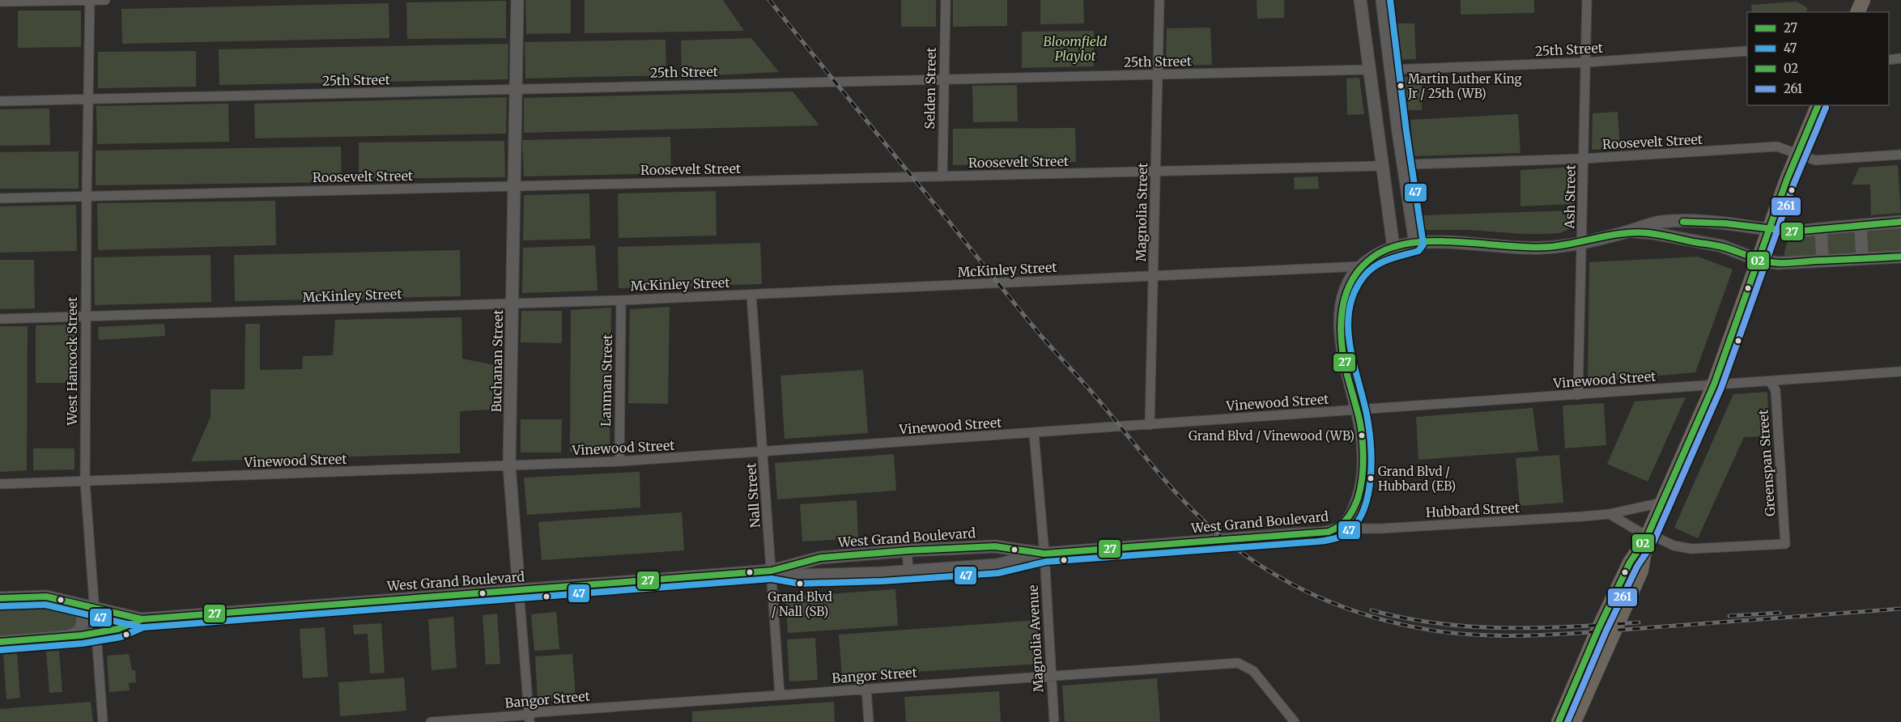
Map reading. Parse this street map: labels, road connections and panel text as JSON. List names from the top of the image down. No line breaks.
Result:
{"streets":{"main road":["Buchanan Street","West Grand Boulevard"],"street":["25th Street","Selden Street","Roosevelt Street","Ash Street","Magnolia Street","McKinley Street","West Hancock Street","Vinewood Street","Lanman Street","Greenspan Street","Nall Street","Hubbard Street","Magnolia Avenue","Bangor Street"]},"crossings":[["25th Street","Selden Street"],["25th Street","Ash Street"],["25th Street","Magnolia Street"],["25th Street","West Hancock Street"],["25th Street","Buchanan Street"],["Selden Street","Roosevelt Street"],["Roosevelt Street","Ash Street"],["Roosevelt Street","Magnolia Street"],["Roosevelt Street","West Hancock Street"],["Roosevelt Street","Buchanan Street"],["Ash Street","Vinewood Street"],["Ash Street","West Grand Boulevard"],["Magnolia Street","McKinley Street"],["Magnolia Street","Vinewood Street"],["McKinley Street","West Hancock Street"],["McKinley Street","Buchanan Street"],["McKinley Street","Lanman Street"],["McKinley Street","Nall Street"],["McKinley Street","West Grand Boulevard"],["West Hancock Street","Vinewood Street"],["West Hancock Street","West Grand Boulevard"],["Buchanan Street","Vinewood Street"],["Buchanan Street","West Grand Boulevard"],["Buchanan Street","Bangor Street"],["Vinewood Street","Lanman Street"],["Vinewood Street","Greenspan Street"],["Vinewood Street","Nall Street"],["Vinewood Street","West Grand Boulevard"],["Vinewood Street","Magnolia Avenue"],["Nall Street","West Grand Boulevard"],["Nall Street","Bangor Street"],["Hubbard Street","West Grand Boulevard"],["West Grand Boulevard","Magnolia Avenue"],["Magnolia Avenue","Bangor Street"]],"parks":["Bloomfield Playlot"],"places":["Martin Luther King Jr / 25th (WB)","Grand Blvd / Vinewood (WB)","Grand Blvd / Hubbard (EB)","Grand Blvd / Nall (SB)"],"lines":["transit line 47","transit line 02","transit line 261","transit line 27"],"legend":["27","47","02","261"]}
